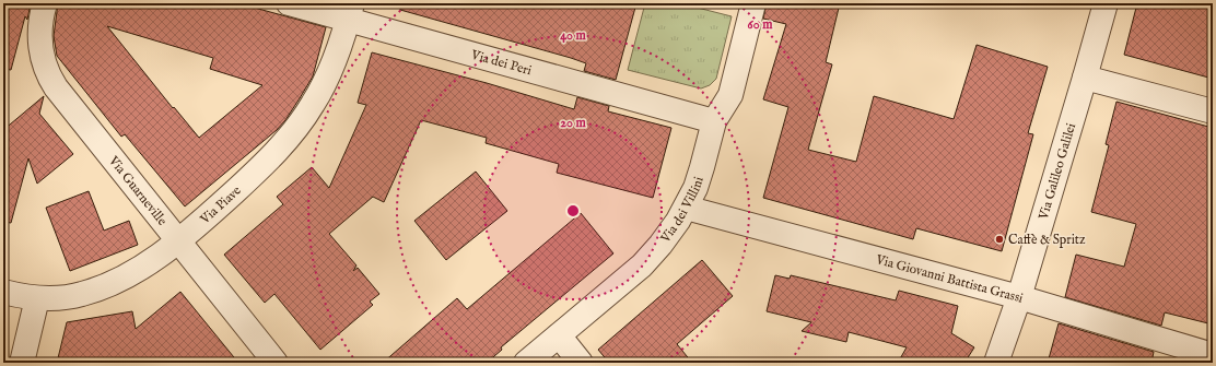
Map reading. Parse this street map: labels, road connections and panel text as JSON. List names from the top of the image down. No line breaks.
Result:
{"streets":{"street":["Via dei Peri","Via Galileo Galilei","Via Guarneville","Via Piave","Via dei Villini","Via Giovanni Battista Grassi"]},"crossings":[["Via dei Peri","Via Piave"],["Via dei Peri","Via dei Villini"],["Via Galileo Galilei","Via Giovanni Battista Grassi"],["Via Guarneville","Via Piave"],["Via dei Villini","Via Giovanni Battista Grassi"]],"places":["Caffè & Spritz"],"rings":["60 m","40 m","20 m"]}
